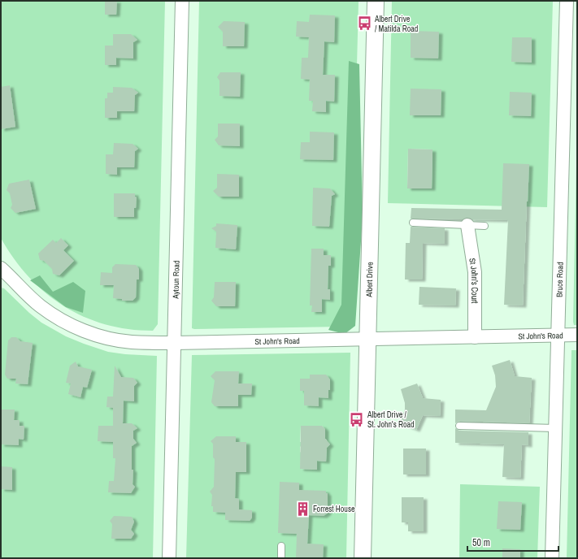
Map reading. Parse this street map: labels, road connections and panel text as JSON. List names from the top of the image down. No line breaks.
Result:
{"streets":{"street":["Aytoun Road","Albert Drive","Bruce Road","St John's Court","St John's Road"]},"crossings":[["Aytoun Road","St John's Road"],["Albert Drive","St John's Road"],["Bruce Road","St John's Road"],["St John's Court","St John's Road"]],"places":{"bus stop":["Albert Drive / Matilda Road","Albert Drive / St. John's Road"],"building":["Forrest House"]},"scale_bar":"50 m"}
